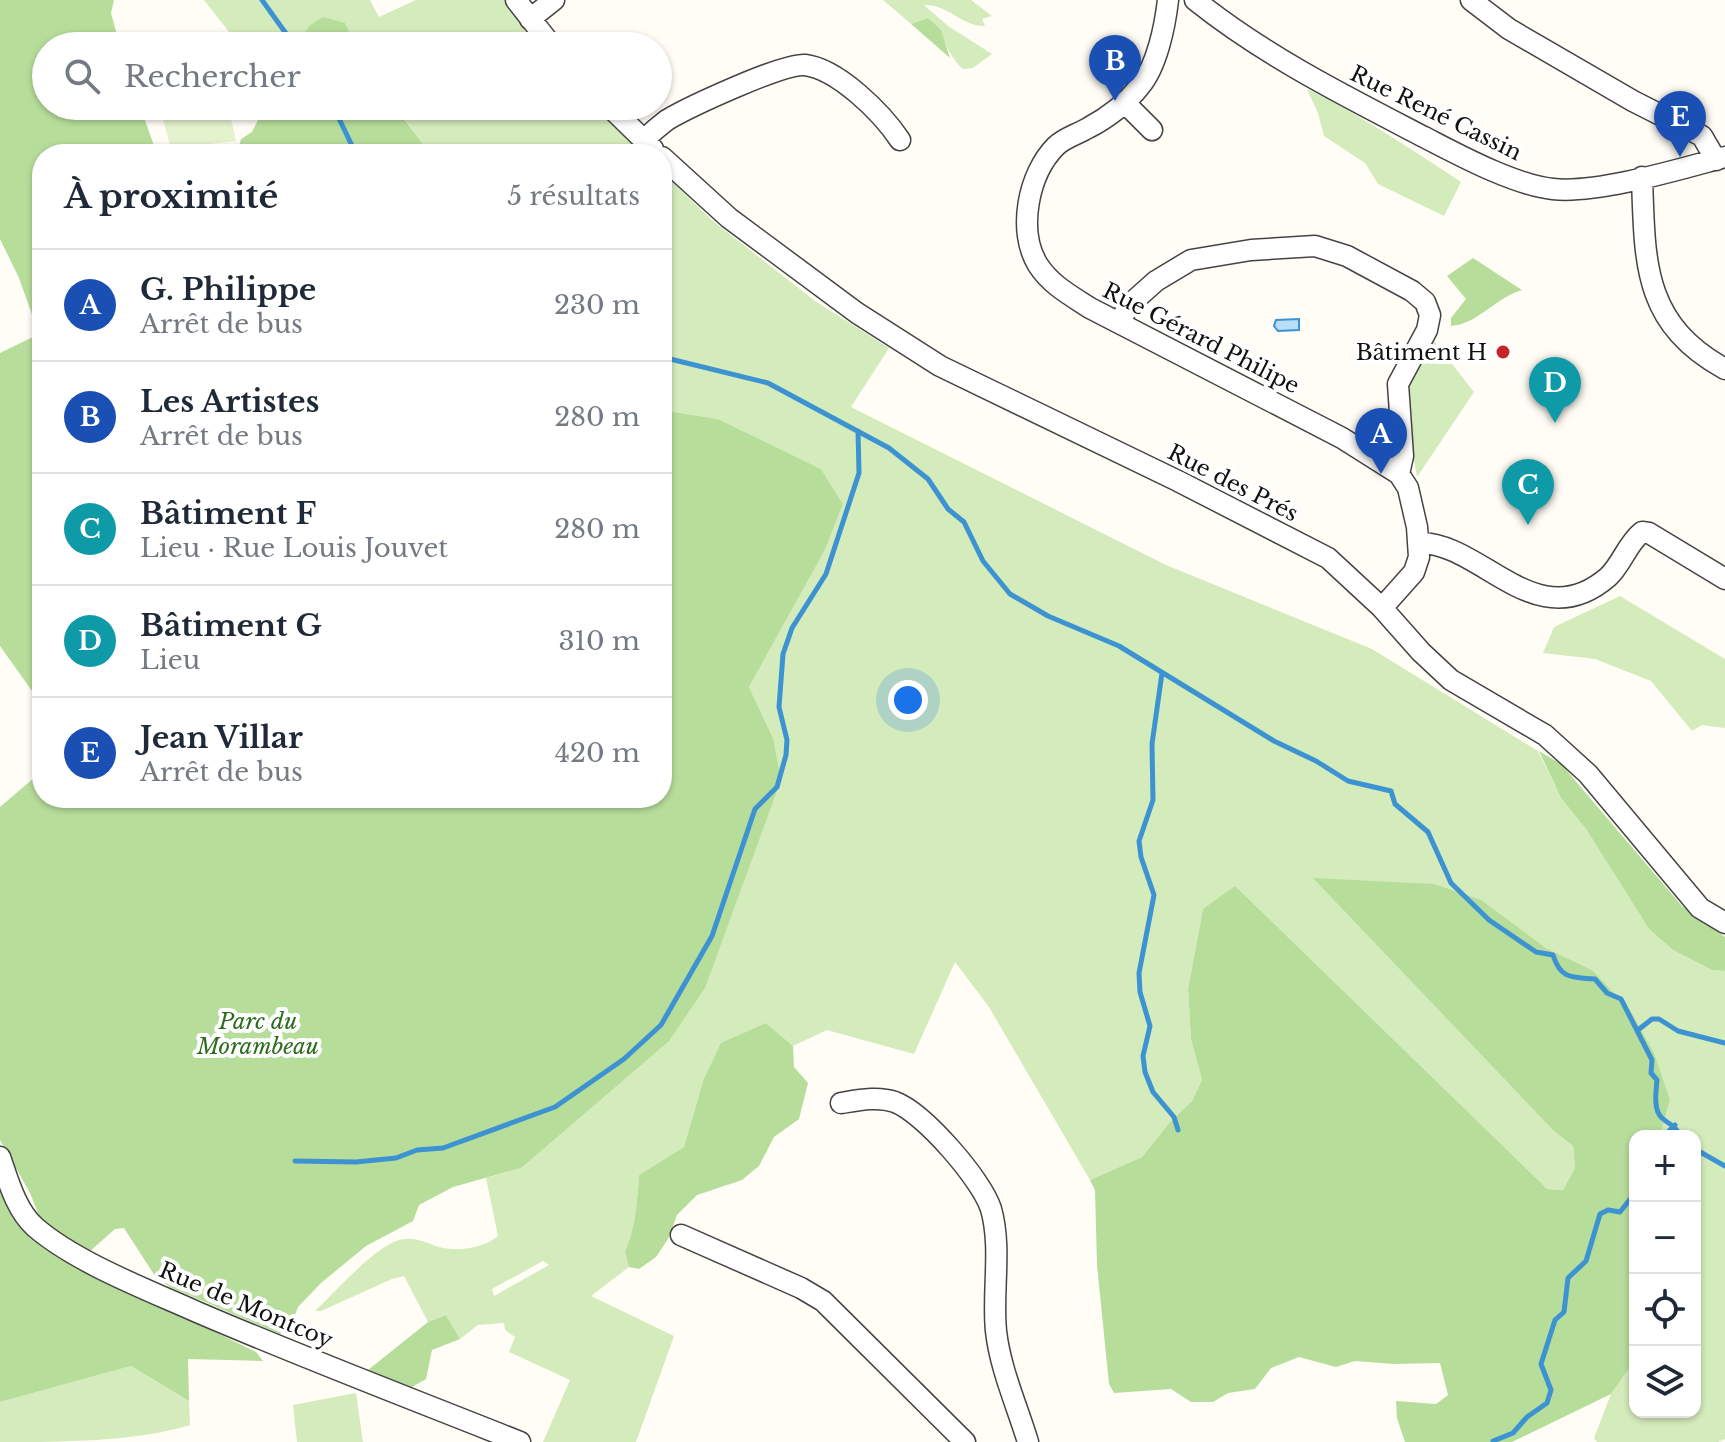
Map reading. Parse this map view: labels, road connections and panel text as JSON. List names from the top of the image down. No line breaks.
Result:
{"streets":{"street":["Rue René Cassin","Rue Gérard Philipe","Rue des Prés","Rue de Montcoy"]},"parks":["Parc du Morambeau"],"places":["Bâtiment H"],"page":{"search":"Rechercher","pins":["B","E","D","A","C"],"heading":["À proximité","5 résultats"],"list":[{"mark":"A","name":"G. Philippe","note":"Arrêt de bus","value":"230 m"},{"mark":"B","name":"Les Artistes","note":"Arrêt de bus","value":"280 m"},{"mark":"C","name":"Bâtiment F","note":"Lieu · Rue Louis Jouvet","value":"280 m"},{"mark":"D","name":"Bâtiment G","note":"Lieu","value":"310 m"},{"mark":"E","name":"Jean Villar","note":"Arrêt de bus","value":"420 m"}],"map_buttons":["+","−"]}}
